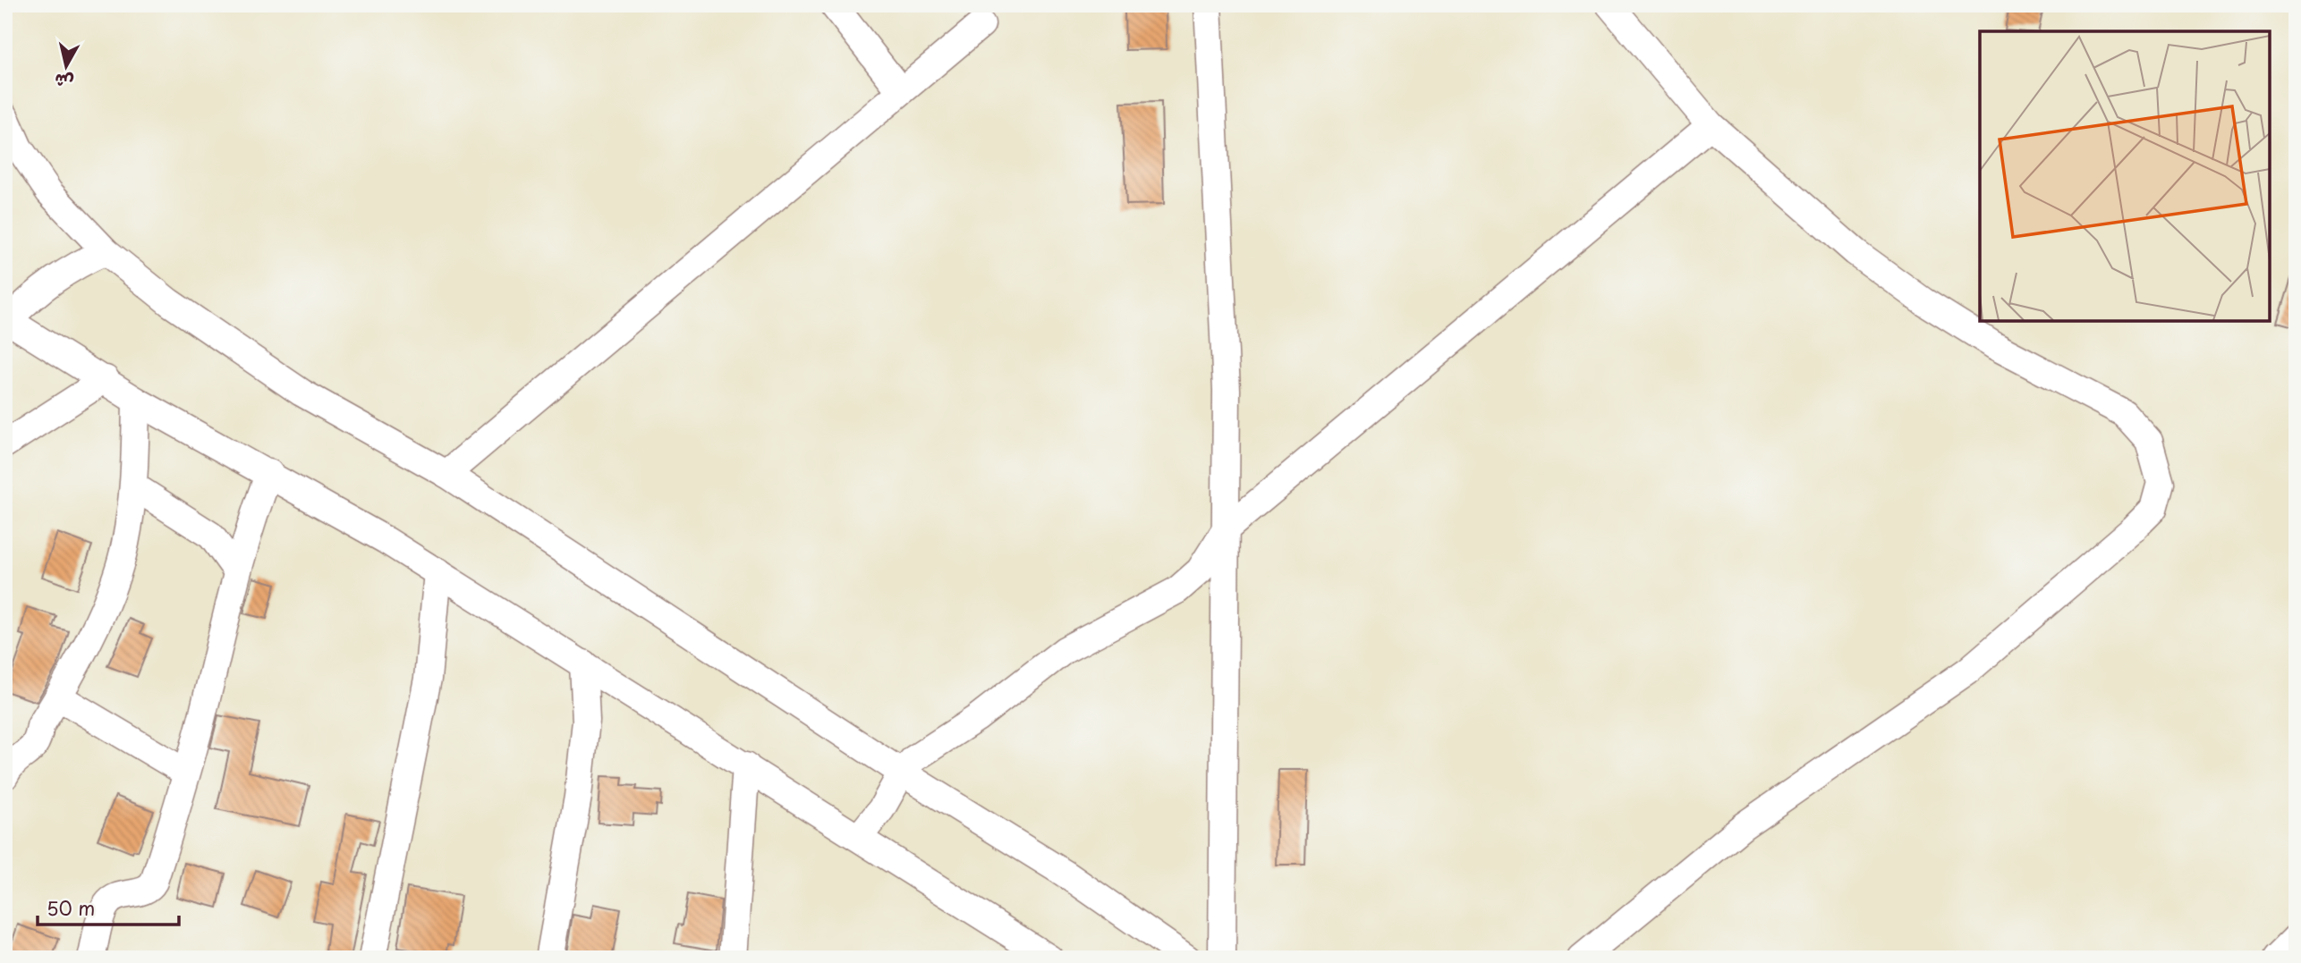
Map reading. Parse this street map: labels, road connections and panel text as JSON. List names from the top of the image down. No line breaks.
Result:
{"scale_bar":"50 m","north":"bottom"}
